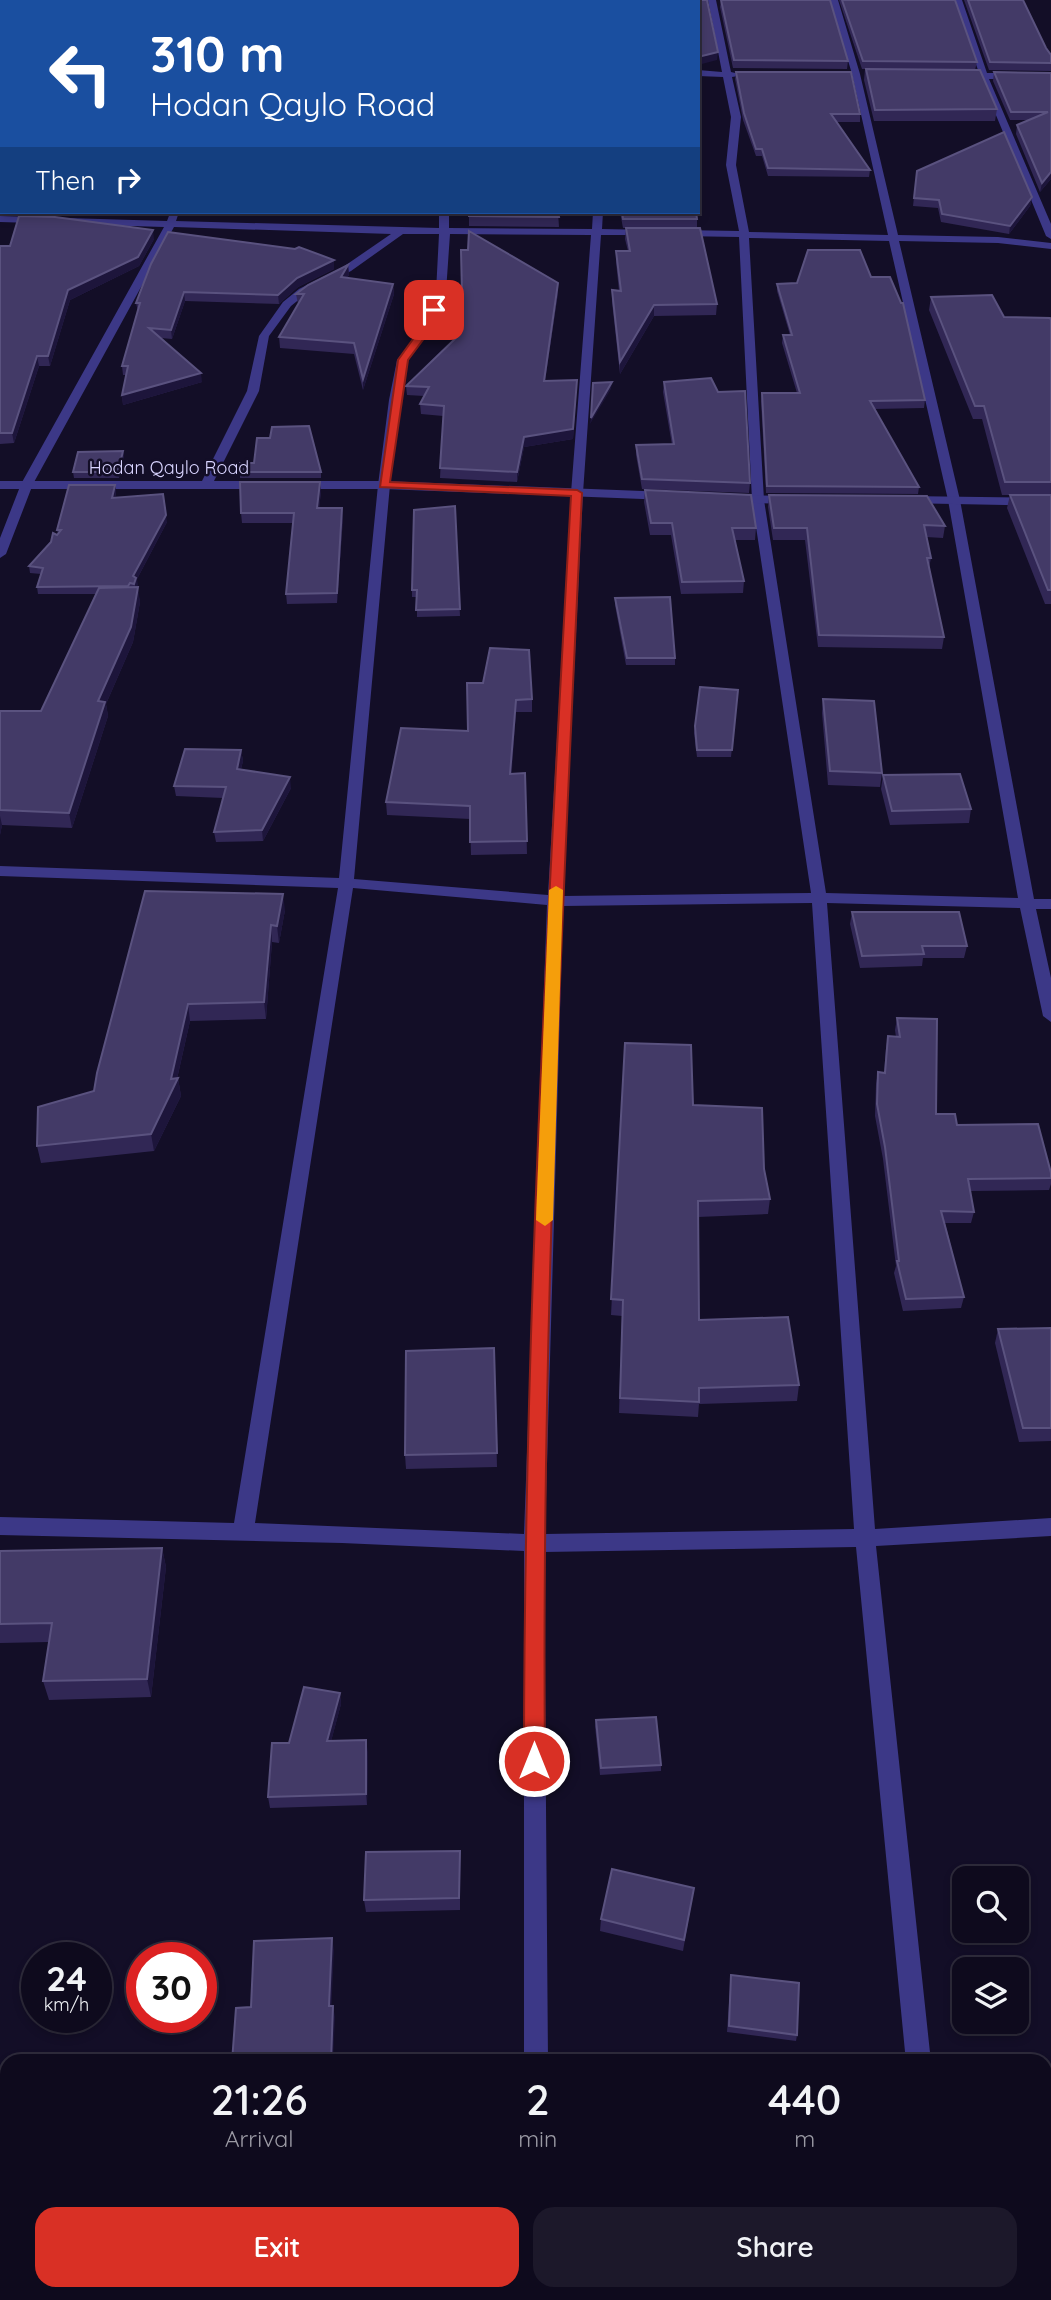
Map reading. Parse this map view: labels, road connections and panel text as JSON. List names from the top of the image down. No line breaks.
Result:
{"streets":{"street":["Hodan Qaylo Road"]},"page":{"turn":["310 m","Hodan Qaylo Road"],"then":"Then","speed":"24 km/h","limit":"30","eta":["21:26","Arrival","2","min","440","m"],"buttons":["Exit","Share"]}}
